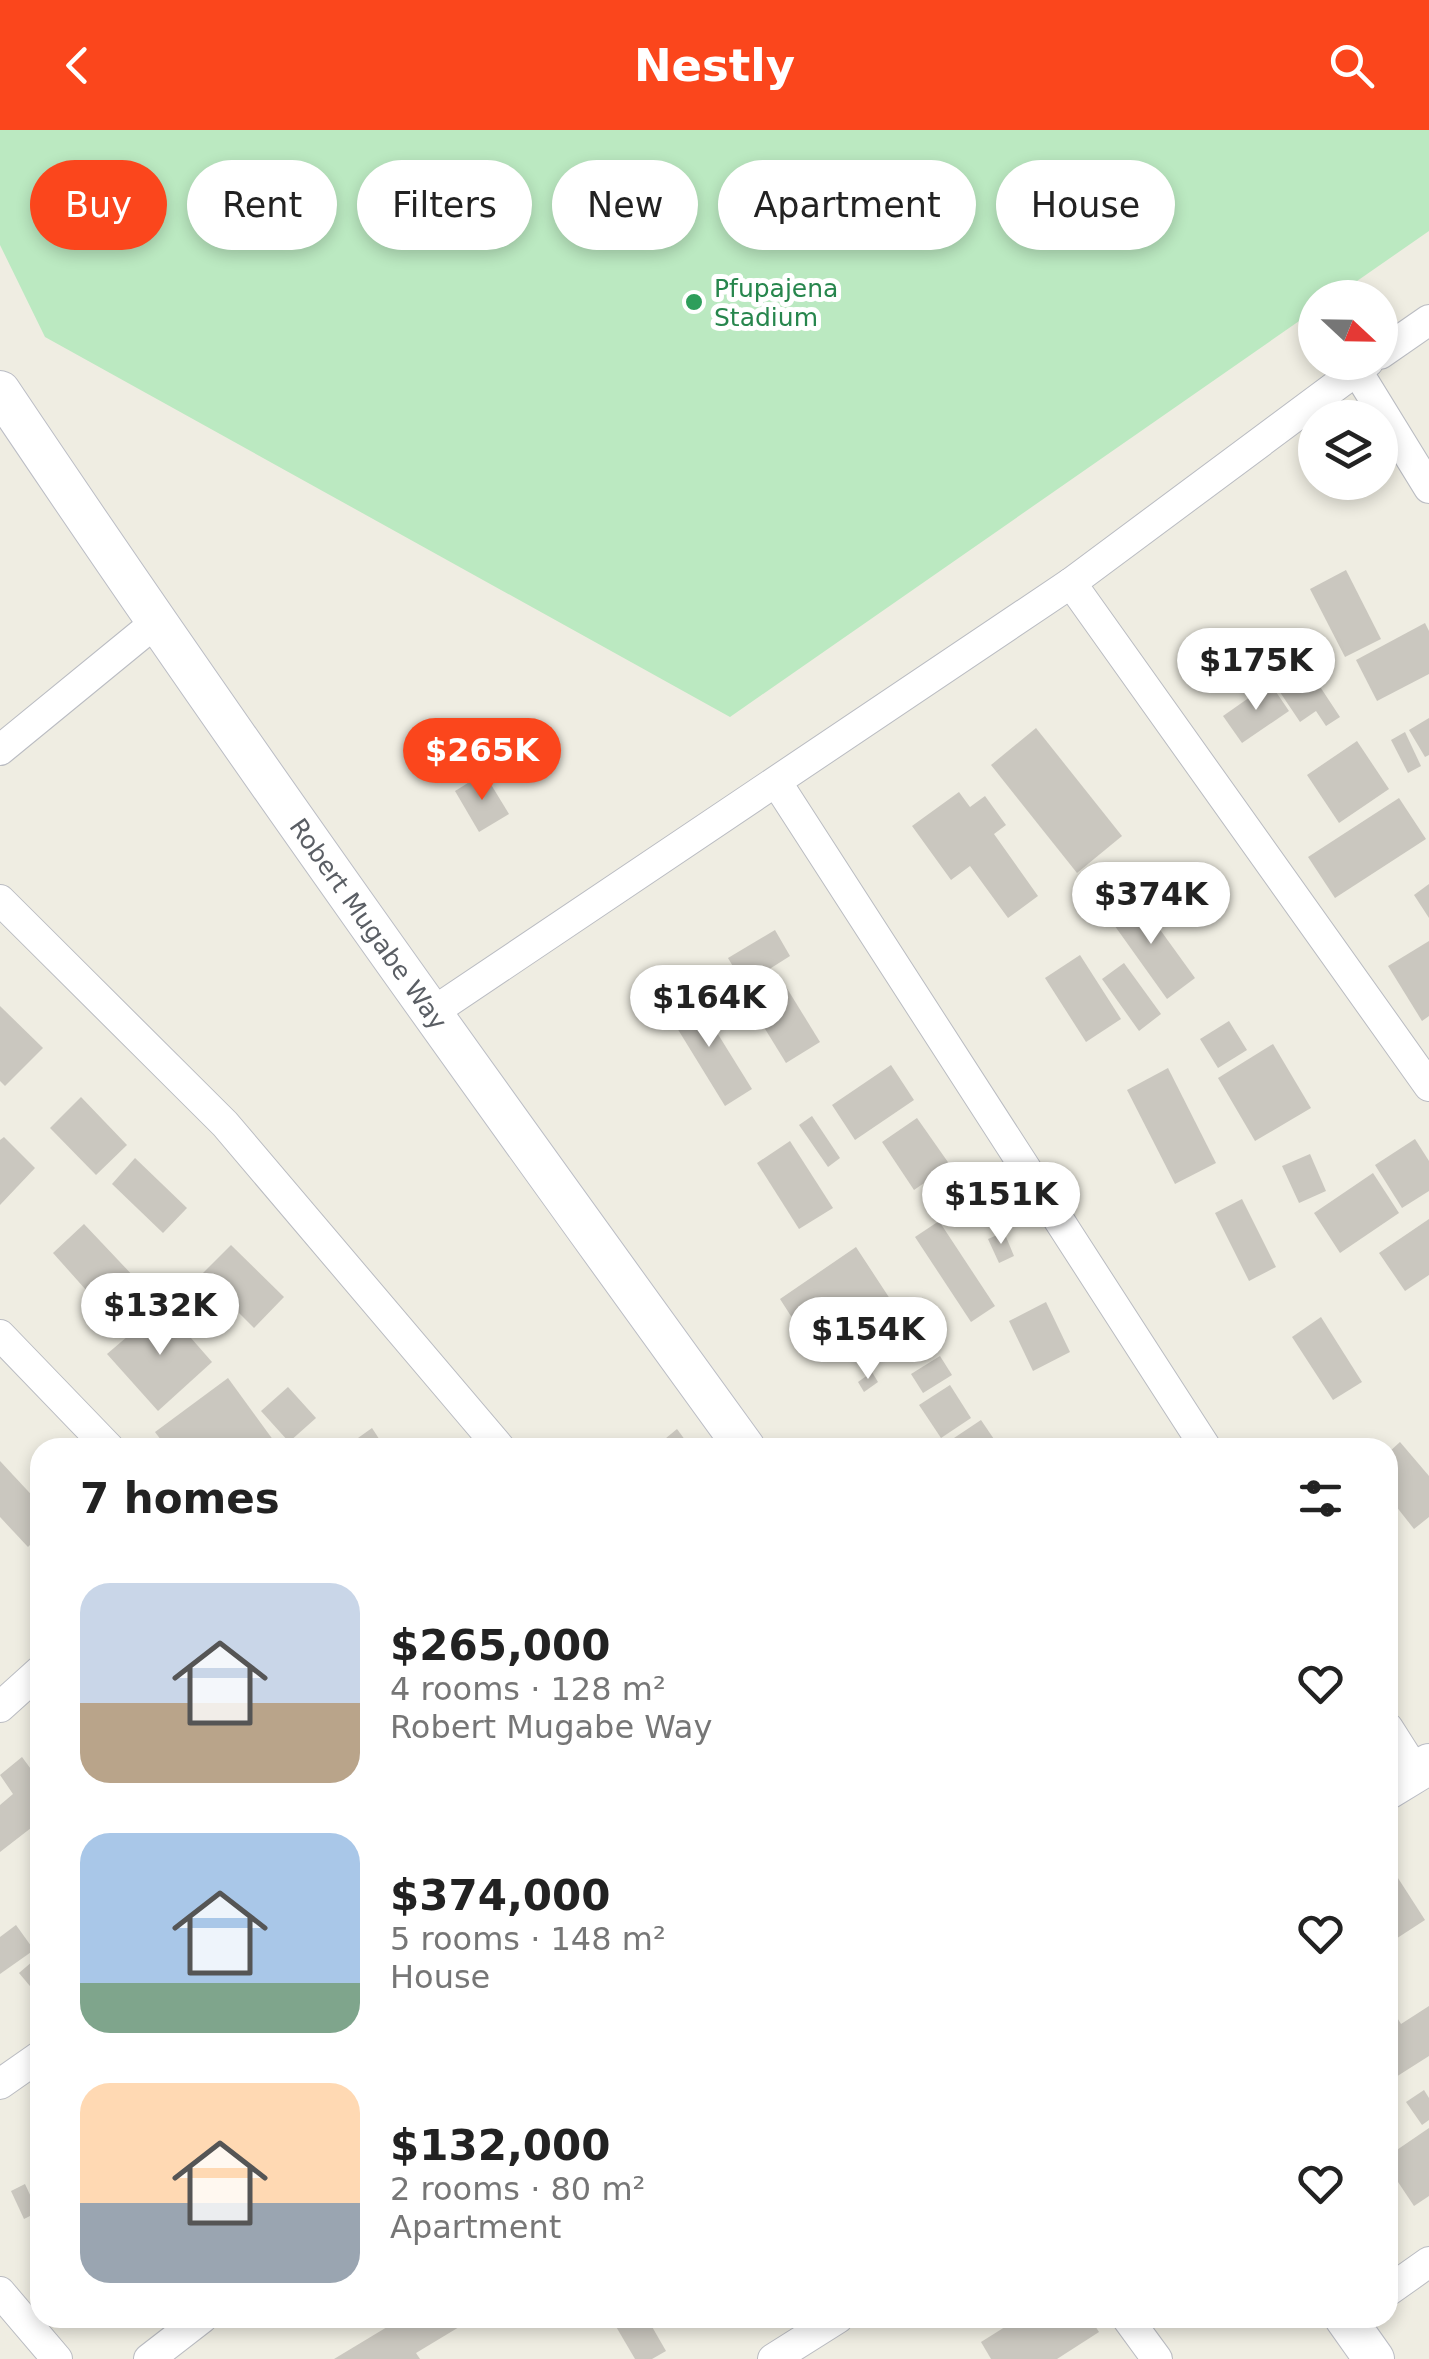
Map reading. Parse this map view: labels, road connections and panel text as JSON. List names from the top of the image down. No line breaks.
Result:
{"streets":{"street":["Robert Mugabe Way"]},"places":["Pfupajena Stadium"],"north":"right","page":{"header":"Nestly","chip":["Buy","Rent","Filters","New","Apartment","House"],"price":["$175K","$265K","$374K","$164K","$151K","$132K","$154K"],"heading":"7 homes","list":[{"name":"$265,000","note":"4 rooms · 128 m² · Robert Mugabe Way"},{"name":"$374,000","note":"5 rooms · 148 m² · House"},{"name":"$132,000","note":"2 rooms · 80 m² · Apartment"}]}}
